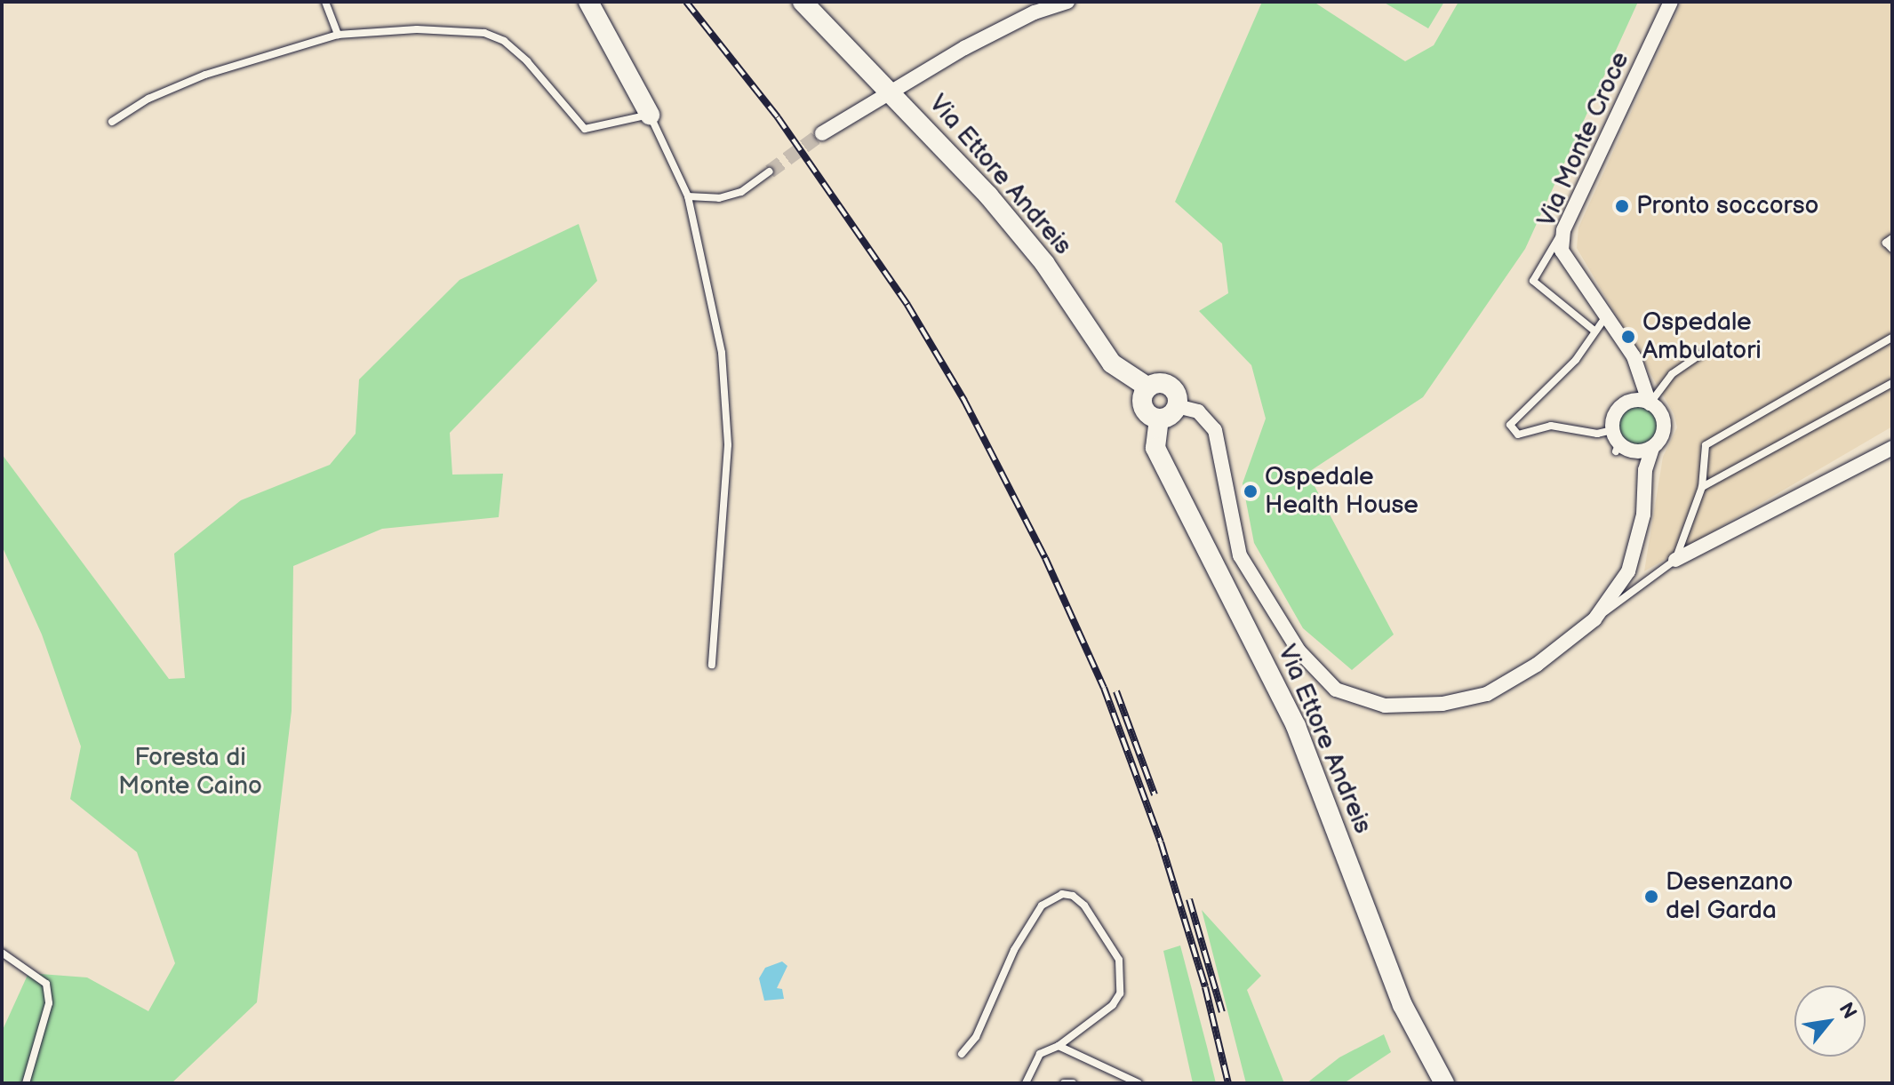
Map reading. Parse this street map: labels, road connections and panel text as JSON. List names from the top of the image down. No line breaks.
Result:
{"streets":{"street":["Via Monte Croce","Via Ettore Andreis"]},"parks":["Foresta di Monte Caino"],"places":["Pronto soccorso","Ospedale Ambulatori","Ospedale Health House","Desenzano del Garda"],"north":"top right"}
